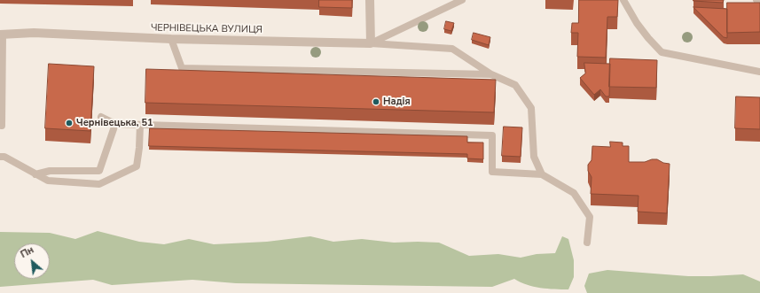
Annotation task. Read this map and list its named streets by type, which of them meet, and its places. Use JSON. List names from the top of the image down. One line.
{"streets":{"street":["ЧЕРНІВЕЦЬКА ВУЛИЦЯ"]},"places":["Надія","Чернівецька, 51"],"north":"top left"}
